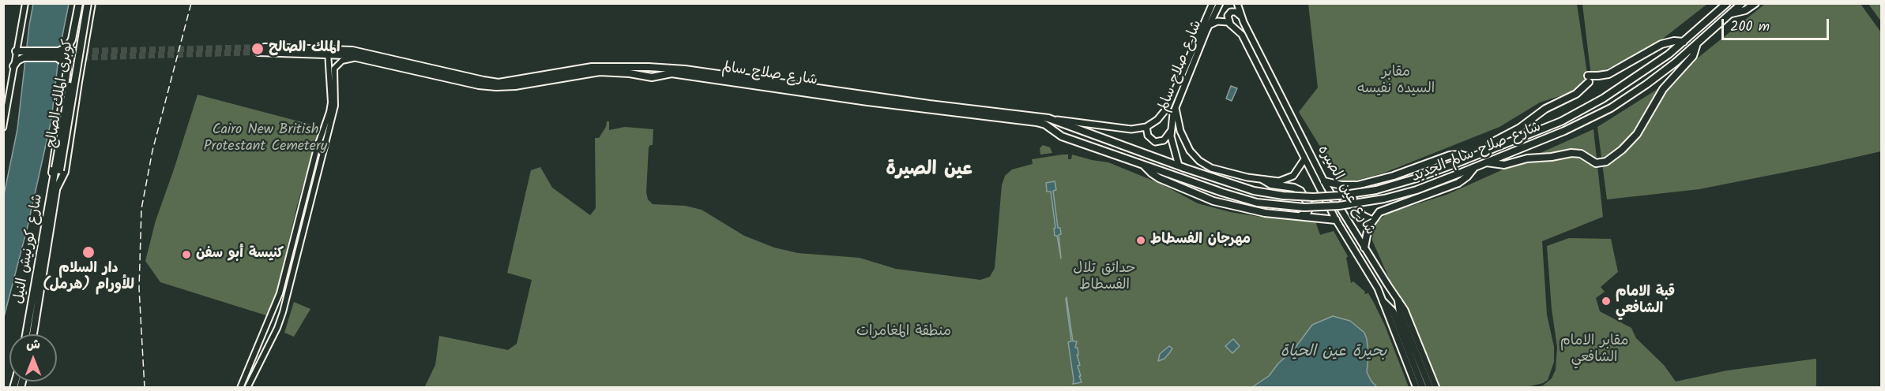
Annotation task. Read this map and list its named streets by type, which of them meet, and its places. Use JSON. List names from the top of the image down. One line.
{"streets":{"highway":["شارع صلاح سالم","كوبرى الملك الصالح","شارع صلاح سالم الجديد","شارع كورنيش النيل"],"main road":["شارع عين الصيره"]},"crossings":[["شارع صلاح سالم","شارع صلاح سالم الجديد"],["كوبرى الملك الصالح","شارع كورنيش النيل"]],"districts":["عين الصيرة"],"water":["بحيرة عين الحياة"],"parks":["مقابر السيده نفيسه","Cairo New British Protestant Cemetery","حدائق تلال الفسطاط","منطقة المغامرات","مقابر الامام الشافعي"],"places":["الملك الصالح","مهرجان الفسطاط","دار السلام للأورام (هرمل)","كنيسة أبو سفن","قبة الامام الشافعي"],"scale_bar":"200 m","north":"top"}
